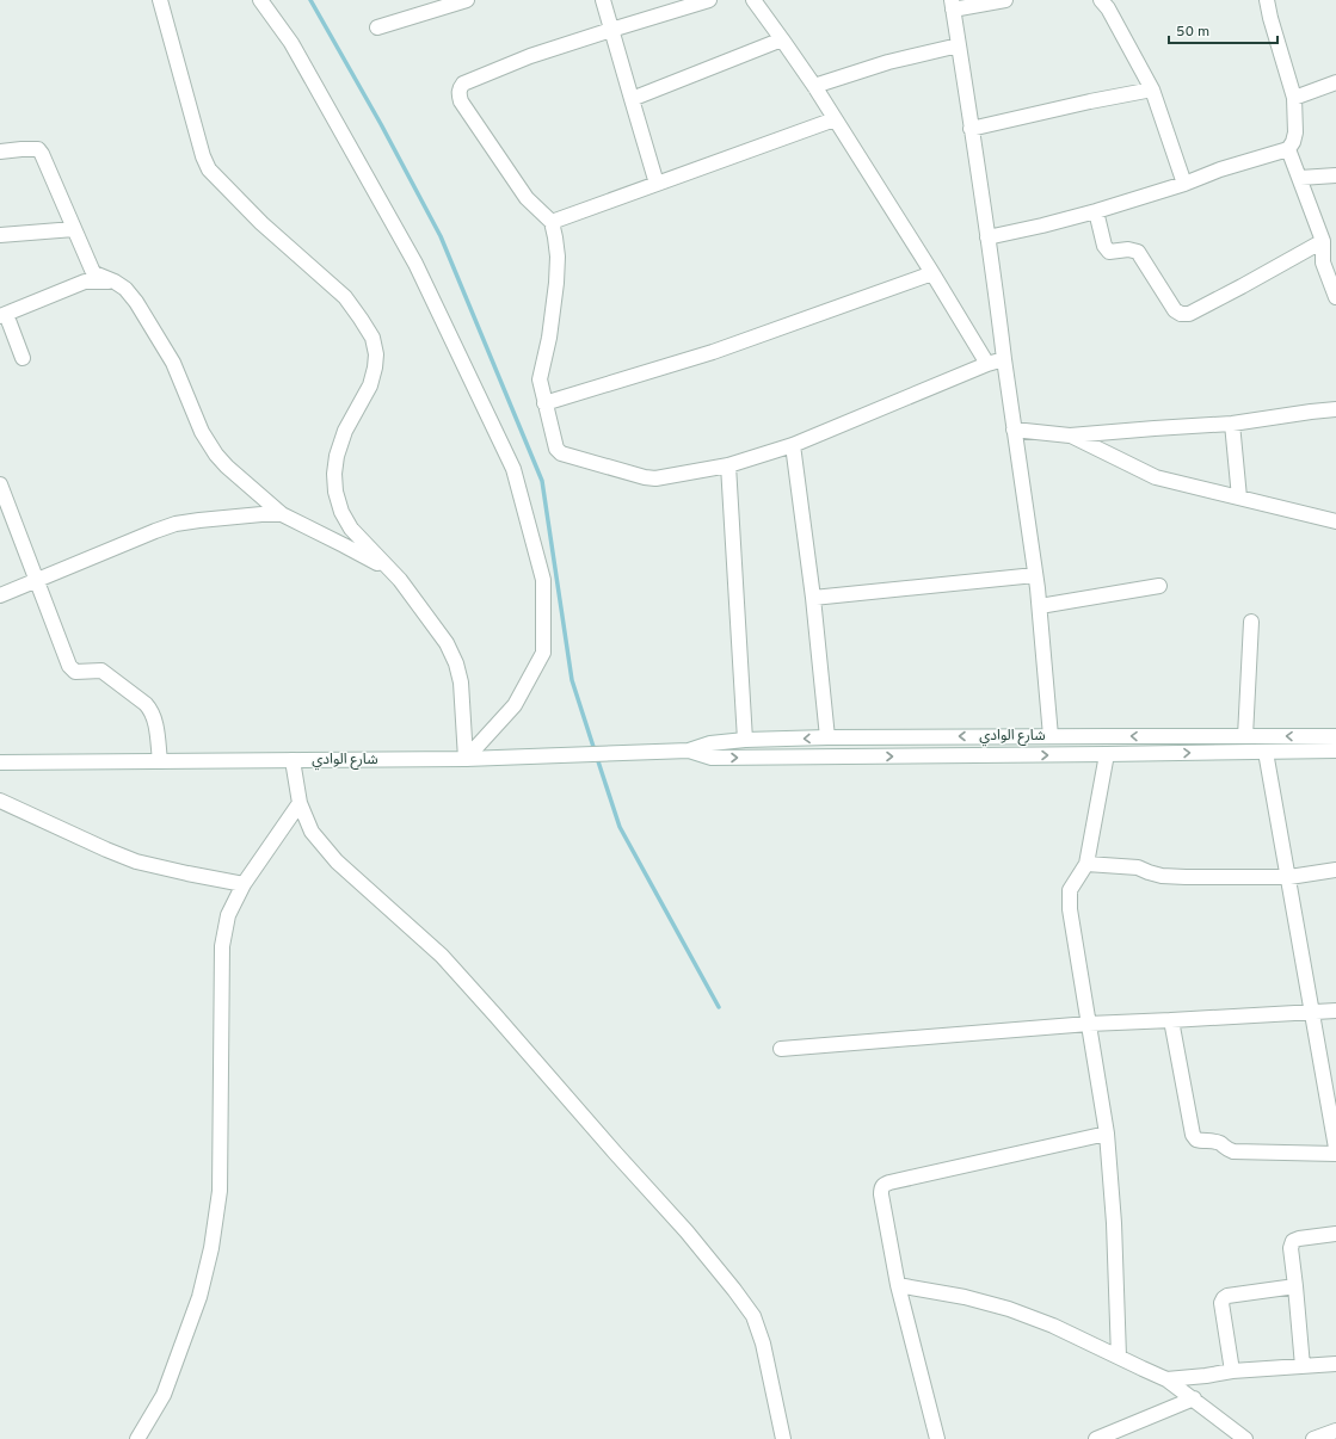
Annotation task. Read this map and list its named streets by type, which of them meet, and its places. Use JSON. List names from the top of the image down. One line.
{"streets":{"street":["شارع الوادي"]},"scale_bar":"50 m"}
